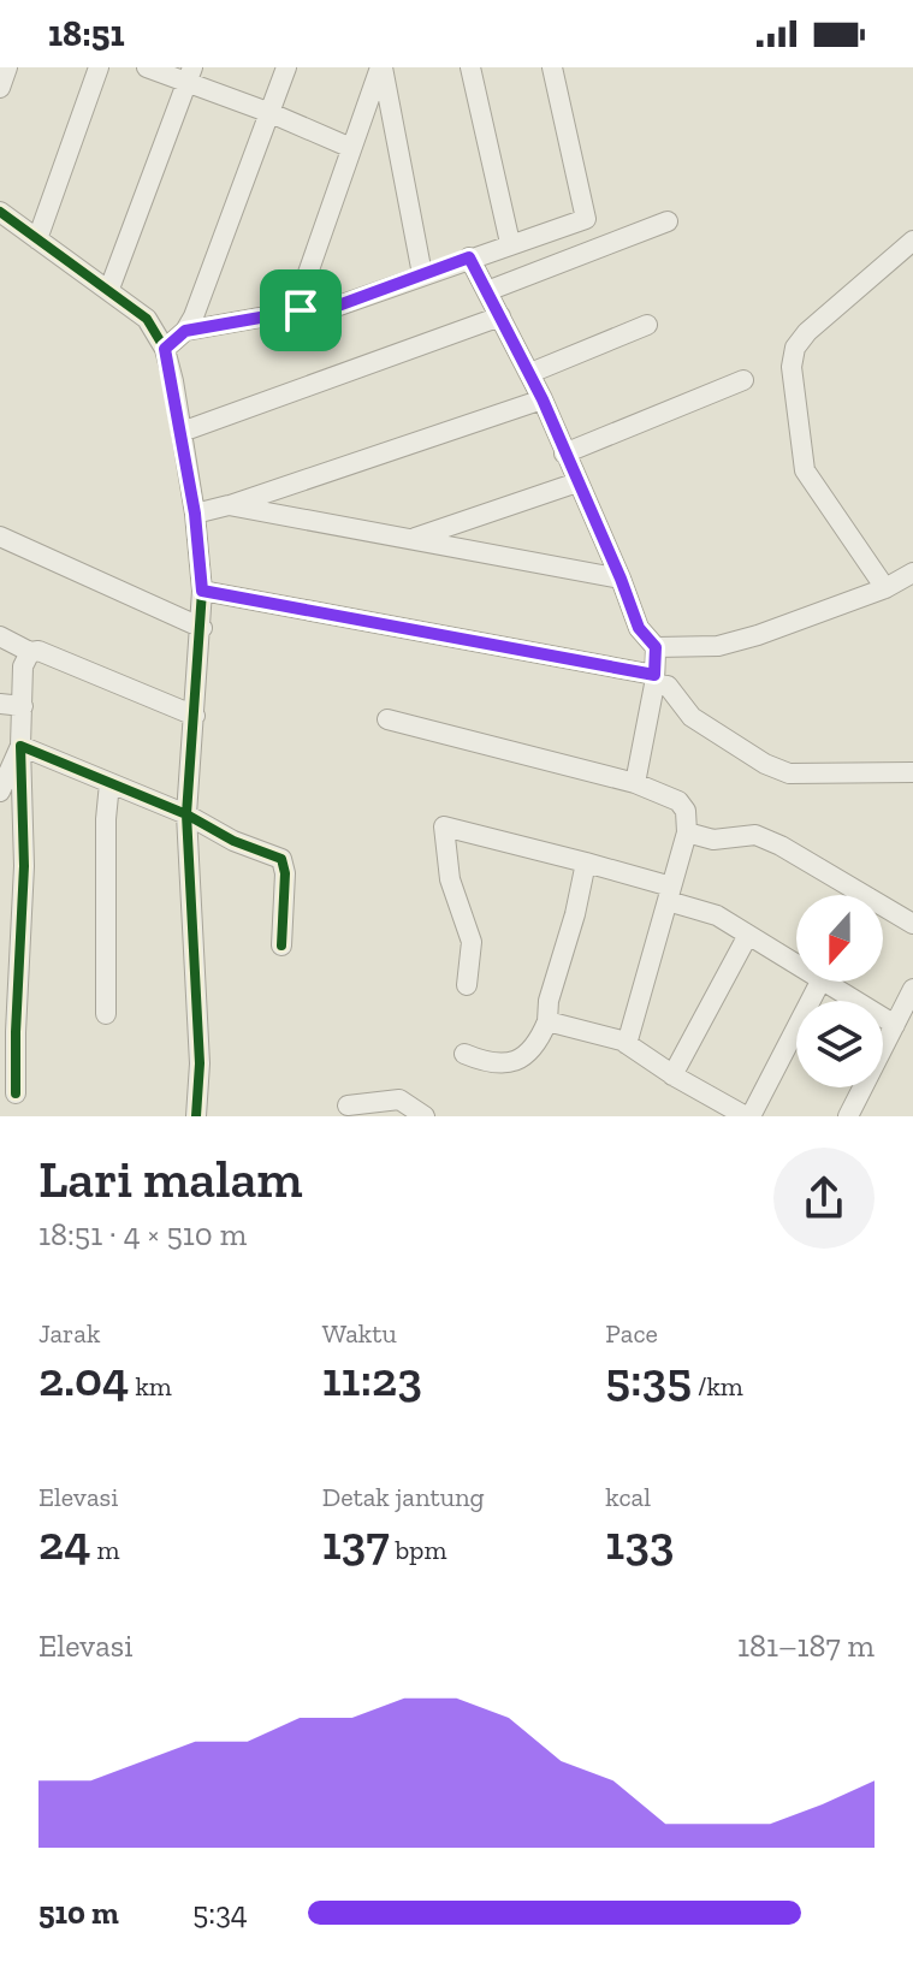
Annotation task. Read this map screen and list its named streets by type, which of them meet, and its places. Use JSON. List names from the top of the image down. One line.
{"north":"bottom","page":{"status":"18:51","heading":["Lari malam","18:51 · 4 × 510 m"],"stats":[["Jarak","2.04 km"],["Waktu","11:23"],["Pace","5:35 /km"],["Elevasi","24 m"],["Detak jantung","137 bpm"],["kcal","133"]],"chart":["Elevasi","181–187 m"],"list":[{"name":"510 m","note":"5:34"}]}}
